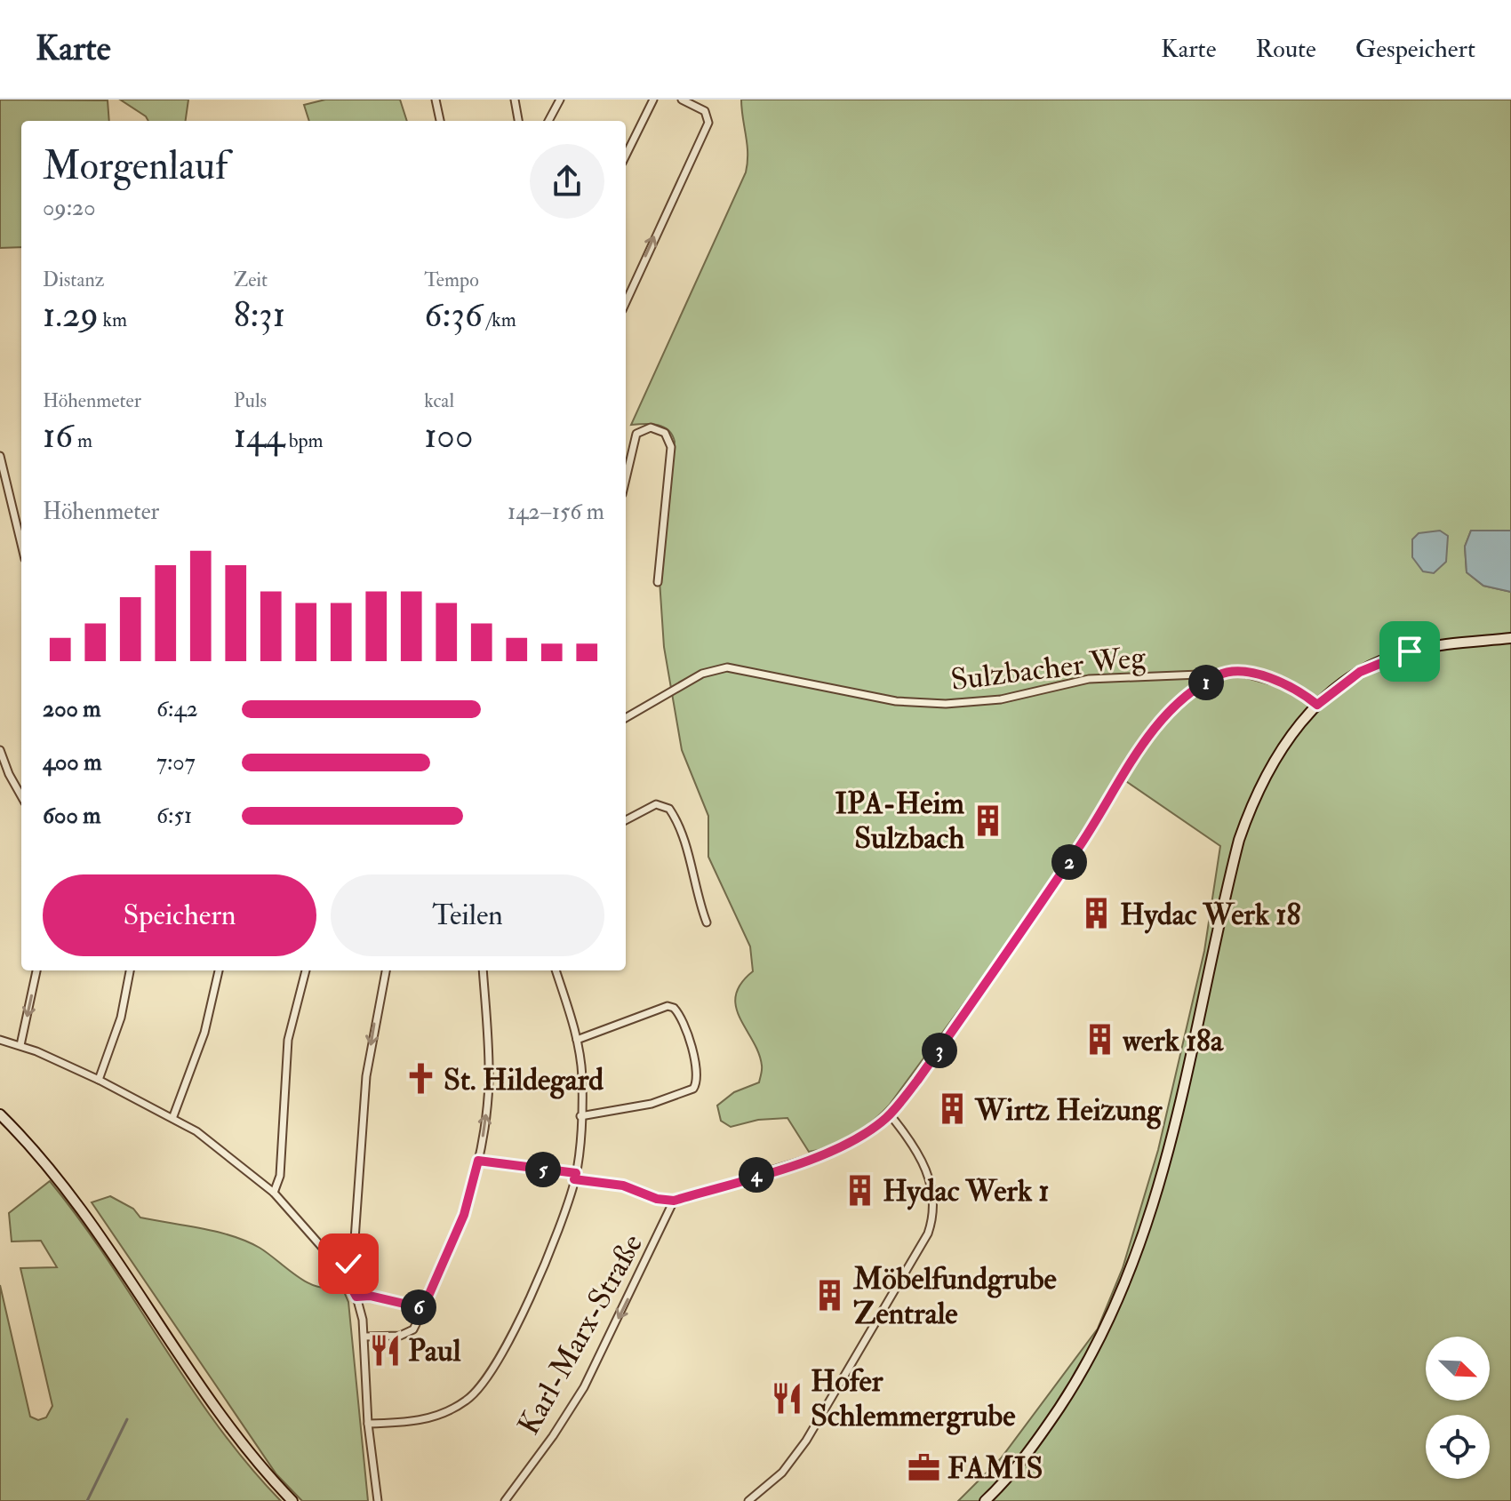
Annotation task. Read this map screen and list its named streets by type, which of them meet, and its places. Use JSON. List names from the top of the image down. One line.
{"streets":{"street":["Sulzbacher Weg","Karl-Marx-Straße"]},"one_way":["Karl-Marx-Straße"],"places":{"building":["IPA-Heim Sulzbach","Hydac Werk 18","werk 18a","Wirtz Heizung","Hydac Werk 1","Möbelfundgrube Zentrale"],"church":["St. Hildegard"],"restaurant":["Paul","Hofer Schlemmergrube"],"office":["FAMIS"]},"north":"bottom right","page":{"header":"Karte","nav":["Karte","Route","Gespeichert"],"heading":["Morgenlauf","09:20"],"stats":[["Distanz","1.29 km"],["Zeit","8:31"],["Tempo","6:36 /km"],["Höhenmeter","16 m"],["Puls","144 bpm"],["kcal","100"]],"chart":["Höhenmeter","142–156 m"],"pins":["1","2","3","5","4","6"],"list":[{"name":"200 m","note":"6:42"},{"name":"400 m","note":"7:07"},{"name":"600 m","note":"6:51"}],"buttons":["Speichern","Teilen"]}}
